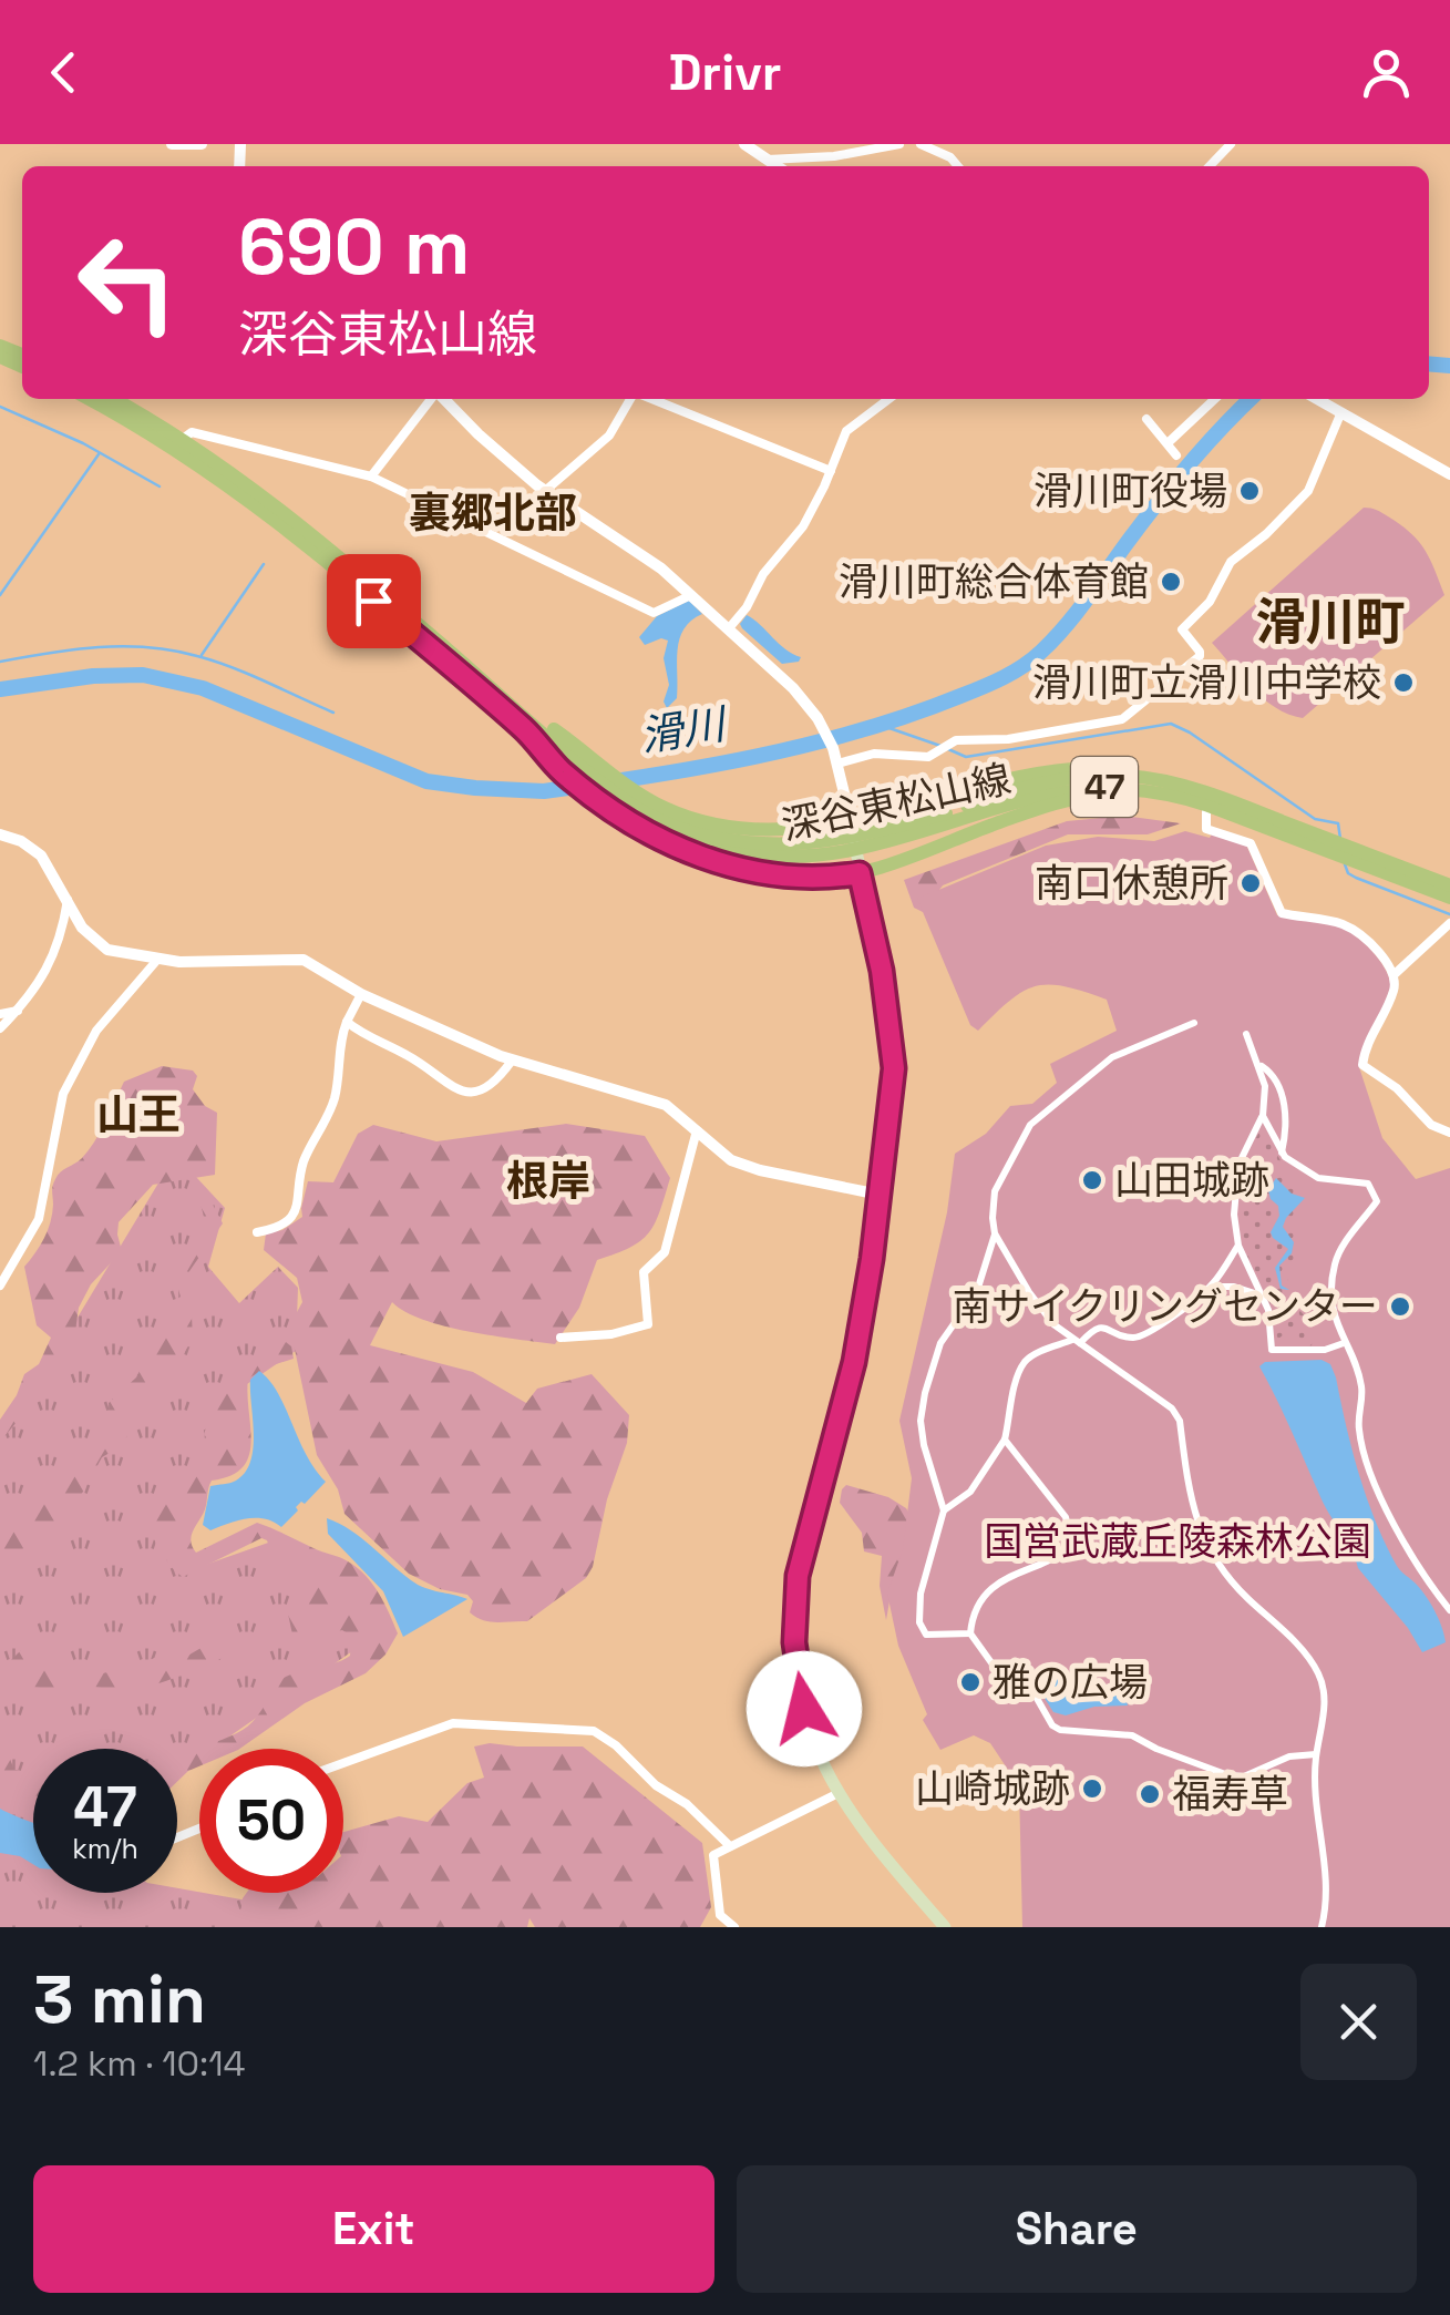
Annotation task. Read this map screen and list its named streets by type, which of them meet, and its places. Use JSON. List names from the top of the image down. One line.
{"streets":{"main road":["47","深谷東松山線"]},"districts":["裏郷北部","滑川町","山王","根岸"],"water":["滑川"],"parks":["国営武蔵丘陵森林公園"],"places":["滑川町役場","滑川町総合体育館","滑川町立滑川中学校","南口休憩所","山田城跡","南サイクリングセンター","雅の広場","山崎城跡","福寿草"],"page":{"header":"Drivr","turn":["690 m","深谷東松山線"],"speed":"47 km/h","limit":"50","heading":["3 min","1.2 km · 10:14"],"buttons":["Exit","Share"]}}
